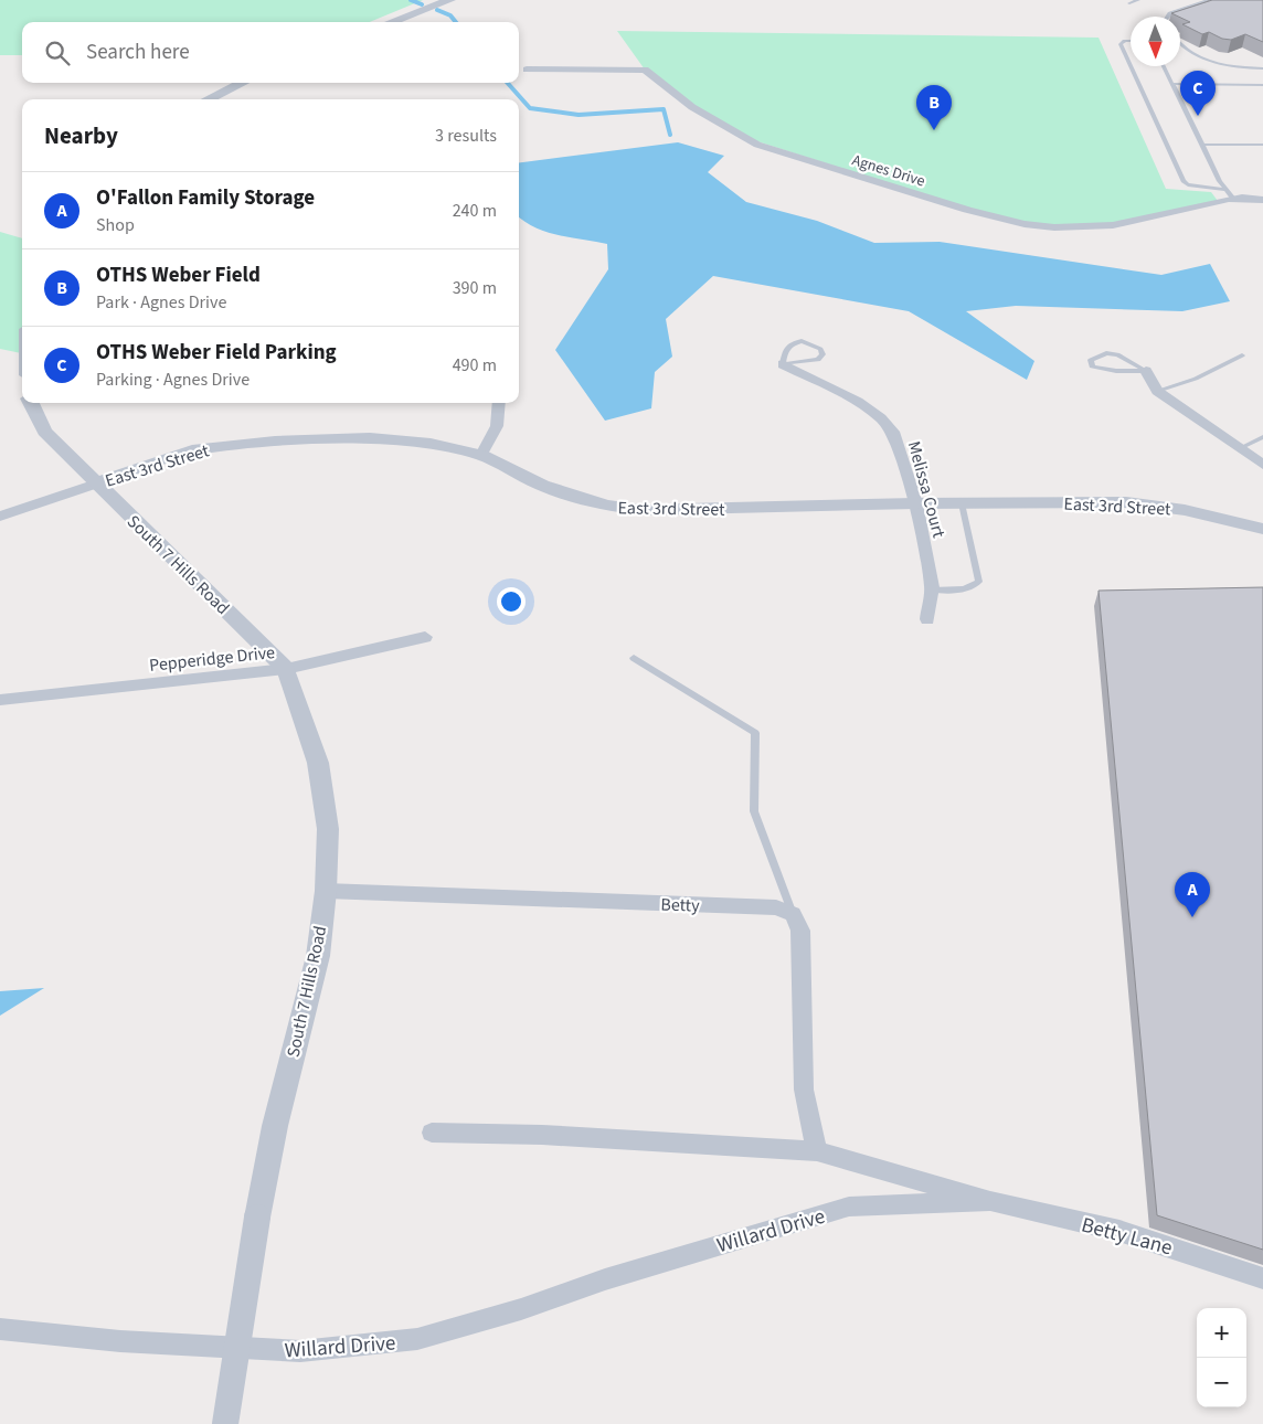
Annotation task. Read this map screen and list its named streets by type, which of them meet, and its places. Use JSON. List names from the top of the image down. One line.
{"streets":{"street":["Agnes Drive","East 3rd Street","Melissa Court","South 7 Hills Road","Pepperidge Drive","Betty","Willard Drive","Betty Lane"]},"crossings":[["East 3rd Street","Melissa Court"],["East 3rd Street","South 7 Hills Road"],["South 7 Hills Road","Pepperidge Drive"],["South 7 Hills Road","Betty"],["Willard Drive","Betty Lane"]],"north":"bottom","page":{"search":"Search here","pins":["C","B","A"],"heading":["Nearby","3 results"],"list":[{"mark":"A","name":"O'Fallon Family Storage","note":"Shop","value":"240 m"},{"mark":"B","name":"OTHS Weber Field","note":"Park · Agnes Drive","value":"390 m"},{"mark":"C","name":"OTHS Weber Field Parking","note":"Parking · Agnes Drive","value":"490 m"}],"map_buttons":["+","−"]}}
